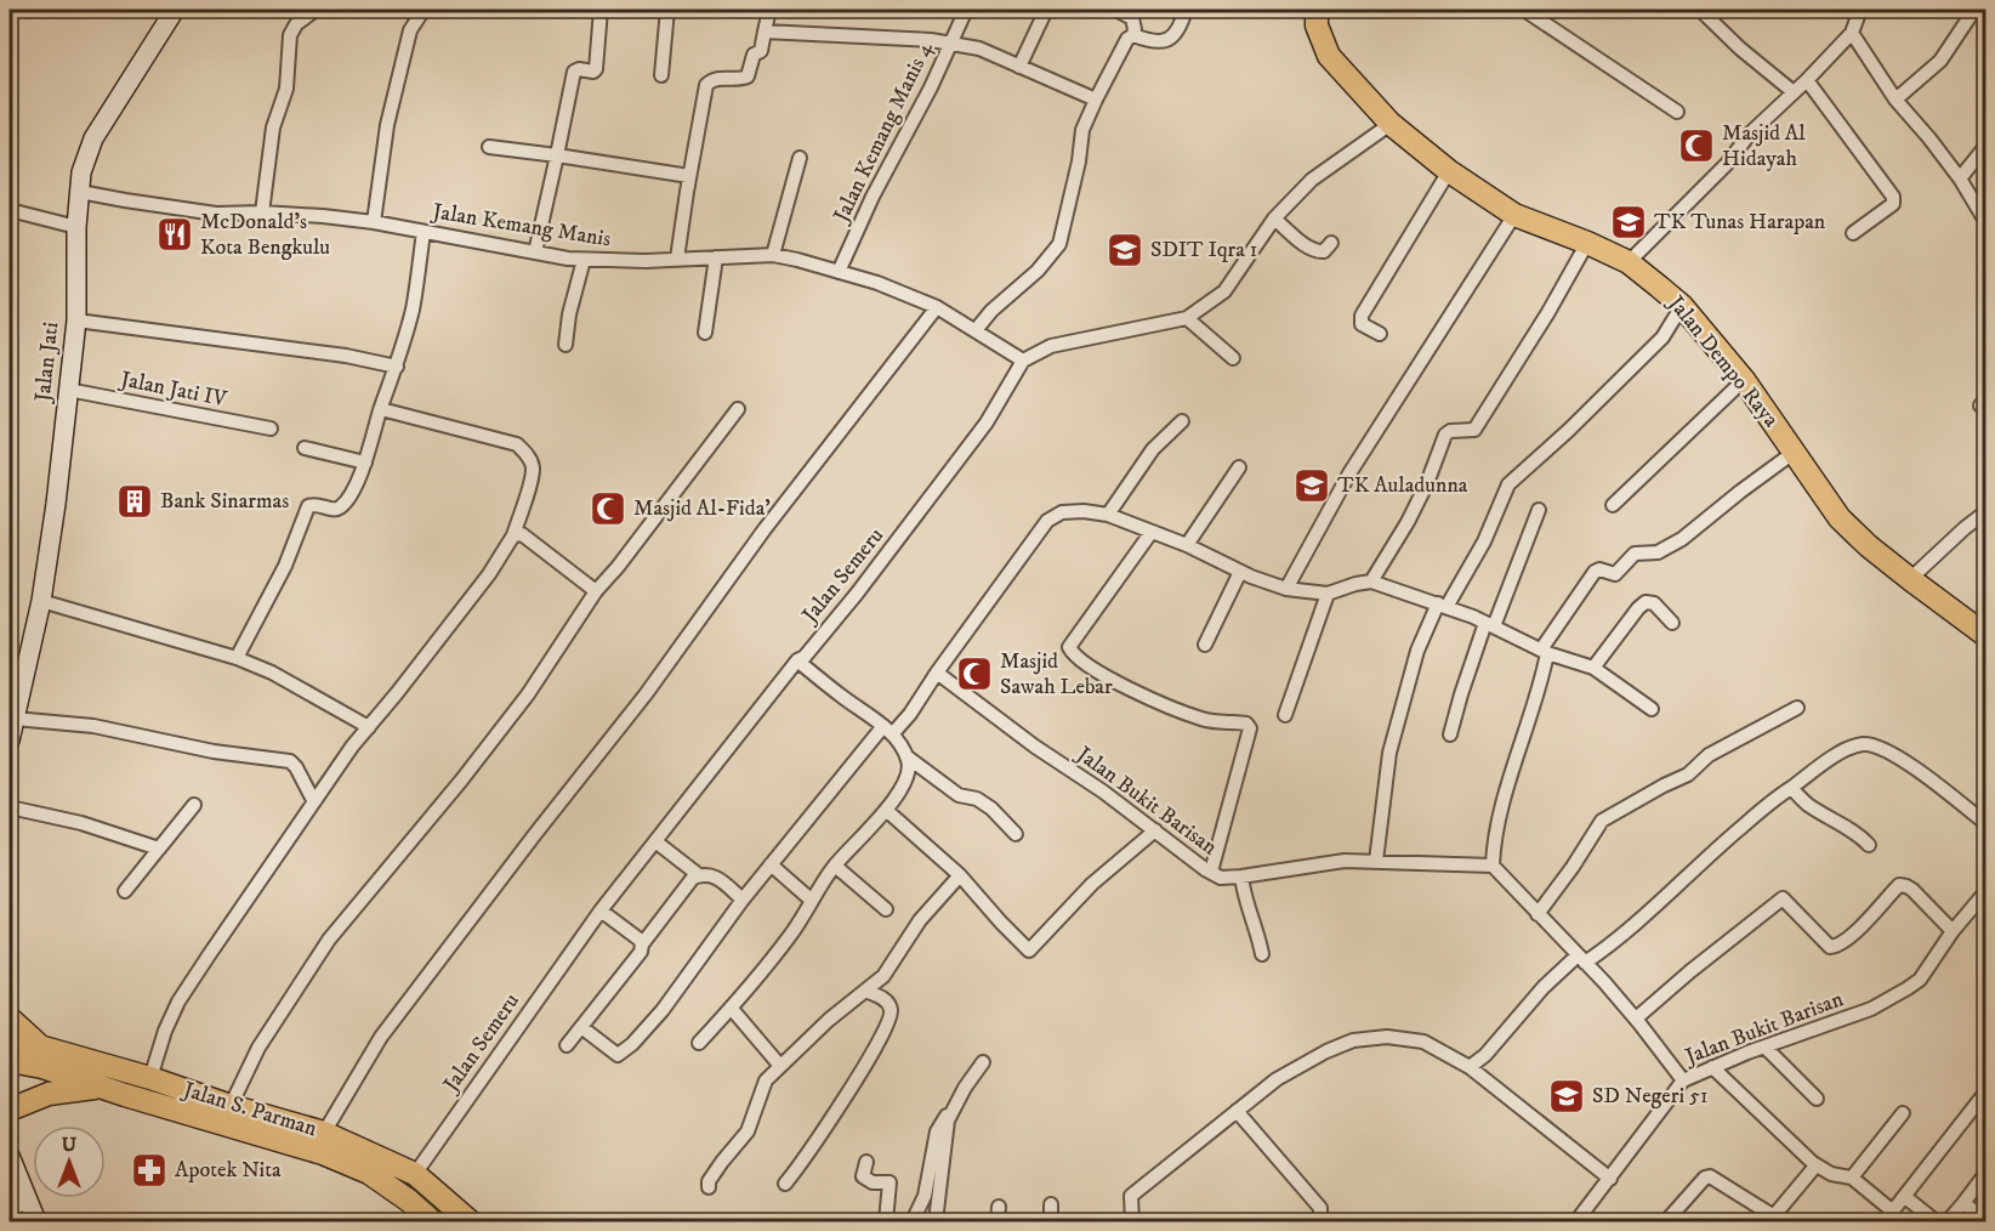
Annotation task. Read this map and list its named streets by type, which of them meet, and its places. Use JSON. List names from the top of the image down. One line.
{"streets":{"main road":["Jalan Dempo Raya","Jalan S. Parman"],"street":["Jalan Kemang Manis 4","Jalan Kemang Manis","Jalan Jati","Jalan Jati IV","Jalan Semeru","Jalan Bukit Barisan"]},"crossings":[["Jalan Kemang Manis 4","Jalan Kemang Manis"],["Jalan Kemang Manis","Jalan Jati"],["Jalan Kemang Manis","Jalan Semeru"],["Jalan Jati","Jalan Jati IV"],["Jalan Semeru","Jalan S. Parman"]],"places":{"mosque":["Masjid Al Hidayah","Masjid Al-Fida'","Masjid Sawah Lebar"],"school or university":["TK Tunas Harapan","SDIT Iqra 1","TK Auladunna","SD Negeri 51"],"restaurant":["McDonald's Kota Bengkulu"],"building":["Bank Sinarmas"],"pharmacy":["Apotek Nita"]},"north":"top"}
